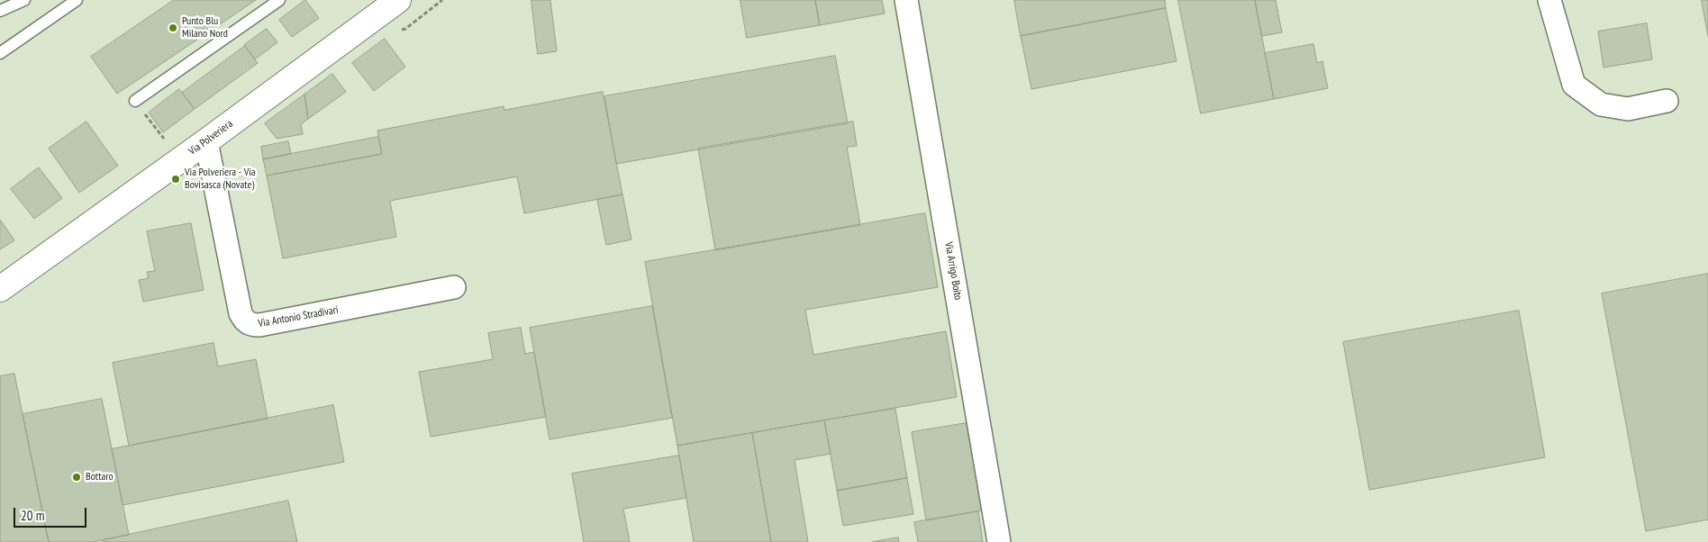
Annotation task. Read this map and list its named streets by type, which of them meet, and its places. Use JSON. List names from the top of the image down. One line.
{"streets":{"street":["Via Polveriera","Via Arrigo Boito","Via Antonio Stradivari"]},"crossings":[["Via Polveriera","Via Antonio Stradivari"]],"places":["Punto Blu Milano Nord","Via Polveriera - Via Bovisasca (Novate)","Bottaro"],"scale_bar":"20 m"}
